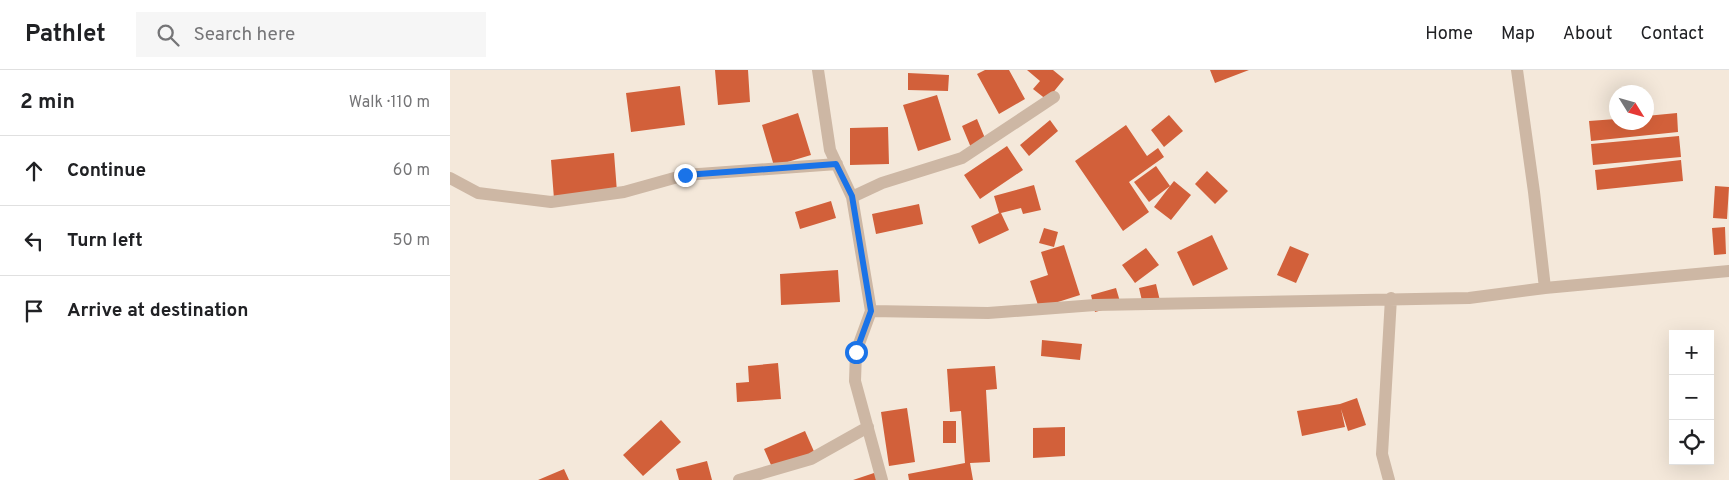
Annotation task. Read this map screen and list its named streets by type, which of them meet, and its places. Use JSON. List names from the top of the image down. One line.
{"north":"bottom right","page":{"header":"Pathlet","search":"Search here","nav":["Home","Map","About","Contact"],"heading":["2 min","Walk · 110 m"],"list":[["Continue","60 m"],["Turn left","50 m"],"Arrive at destination"],"map_buttons":["+","−"]}}
